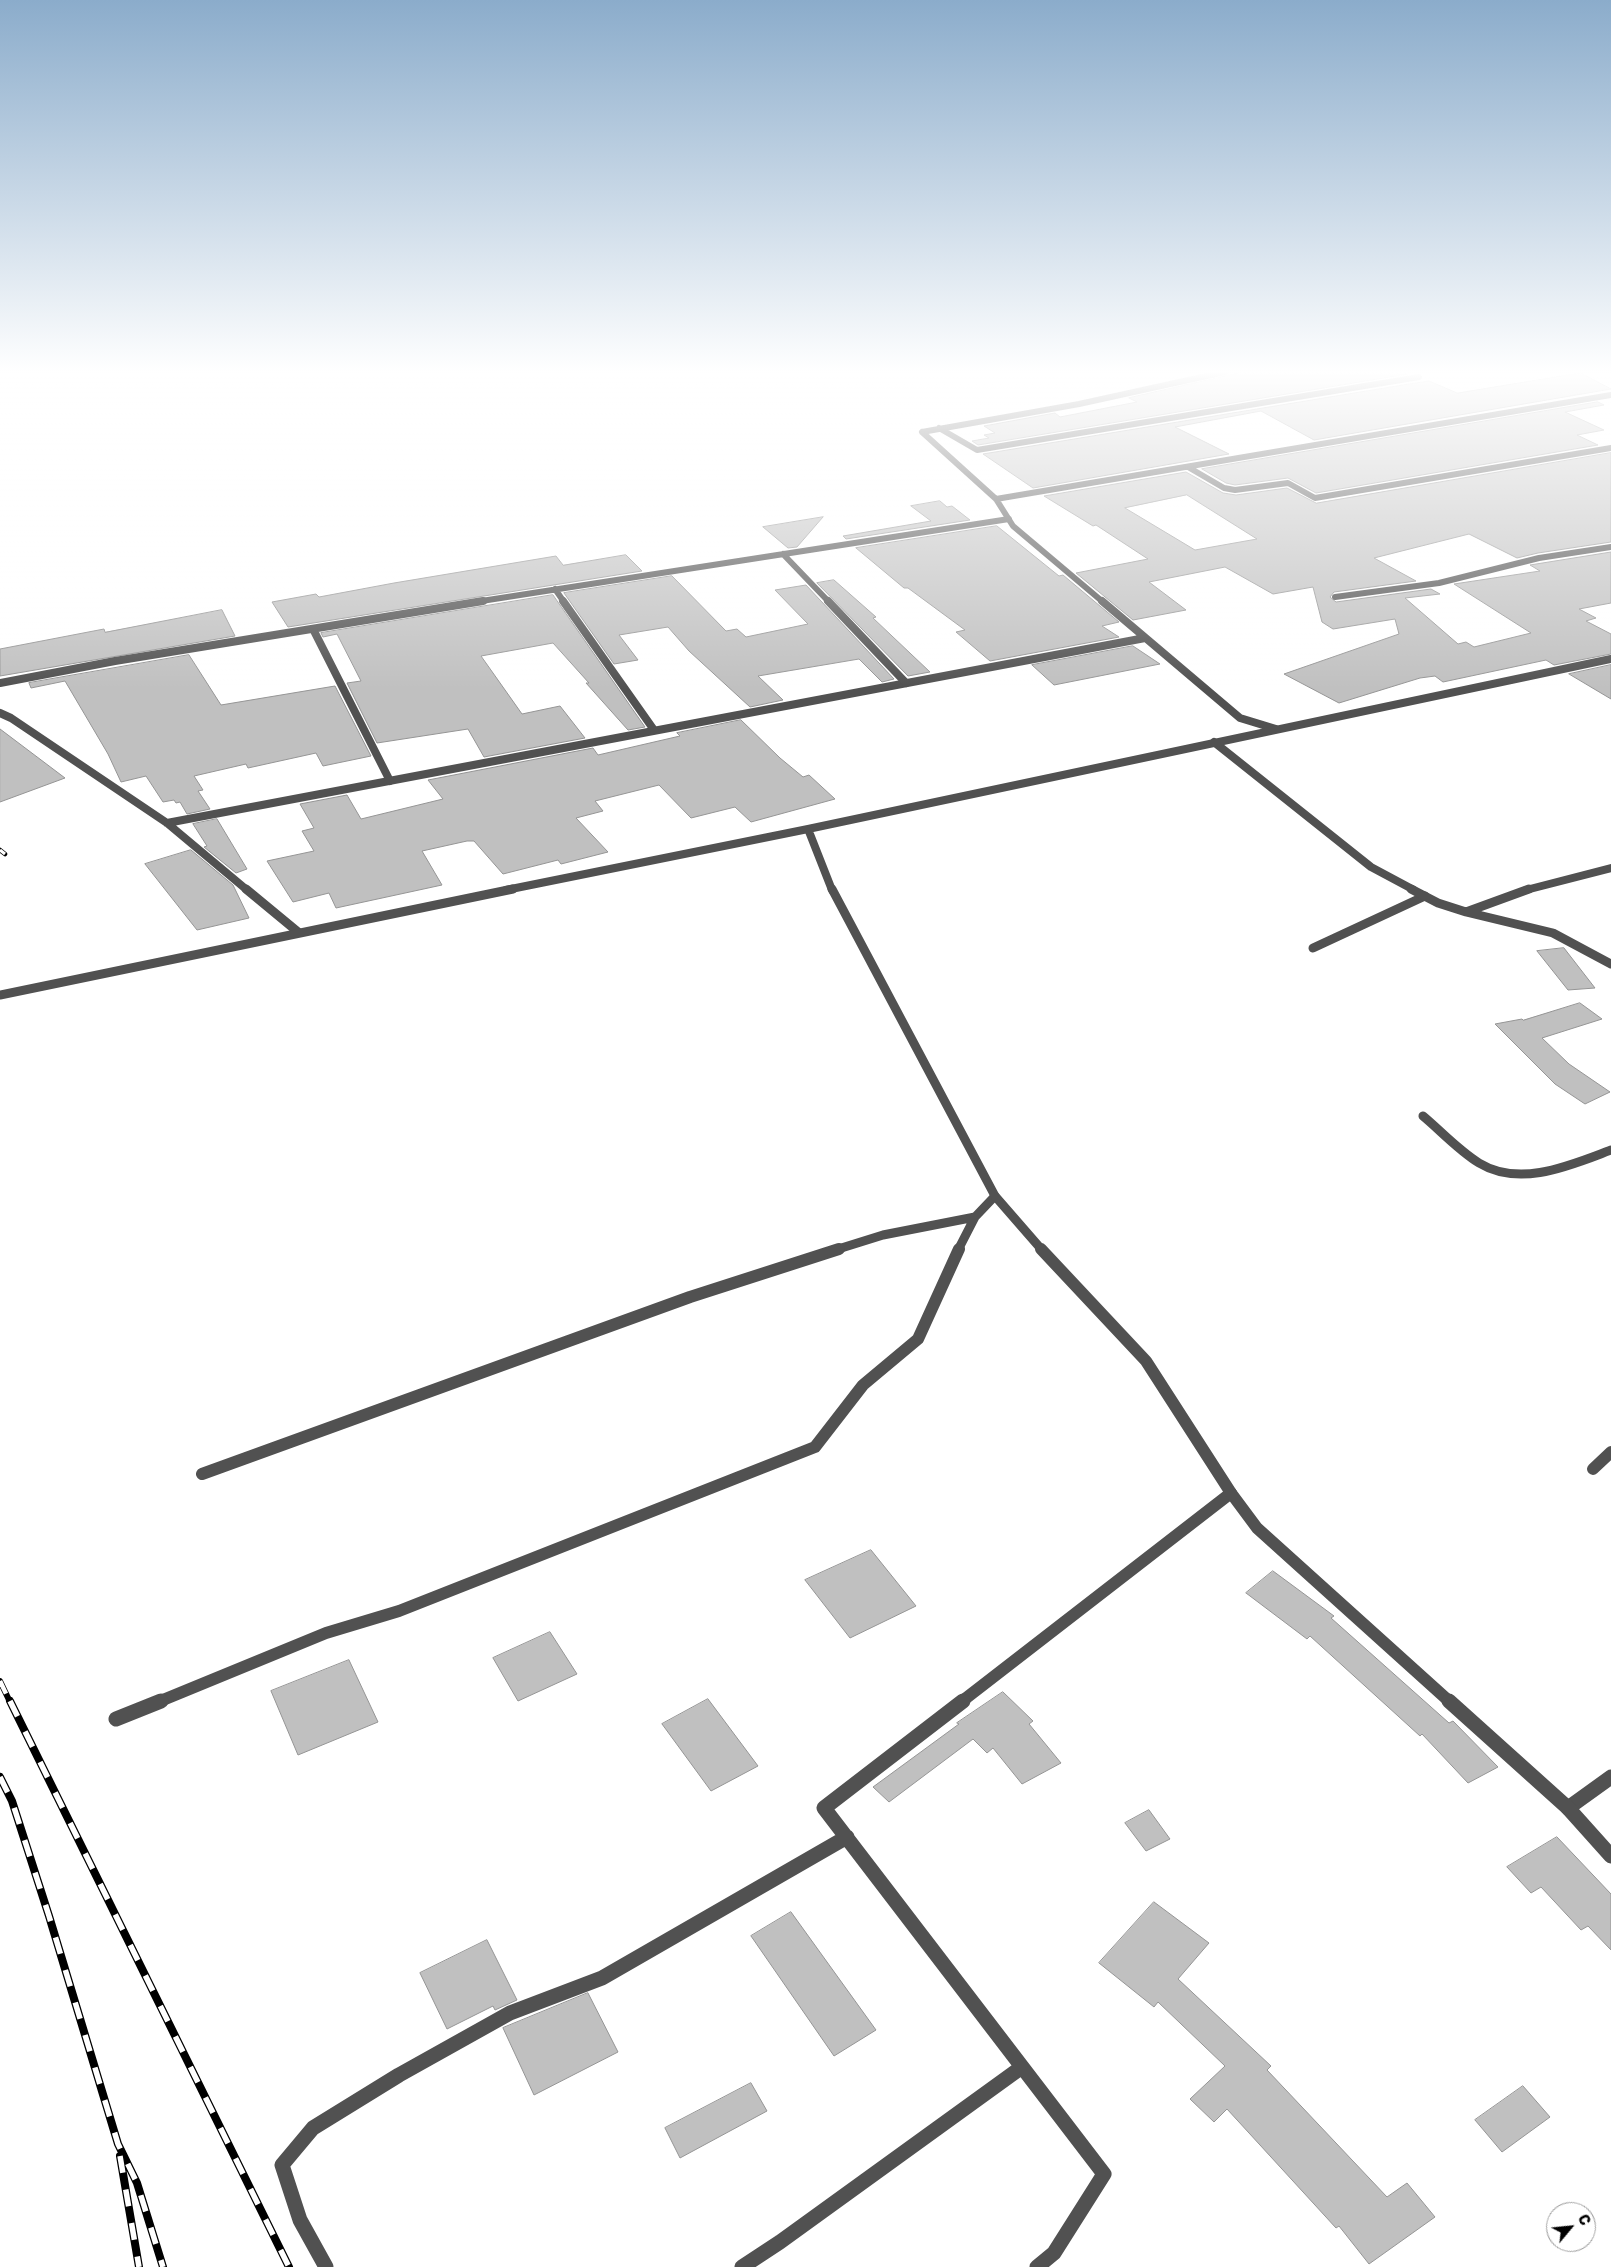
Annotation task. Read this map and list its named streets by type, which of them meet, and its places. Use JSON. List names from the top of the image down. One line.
{"north":"top right"}
